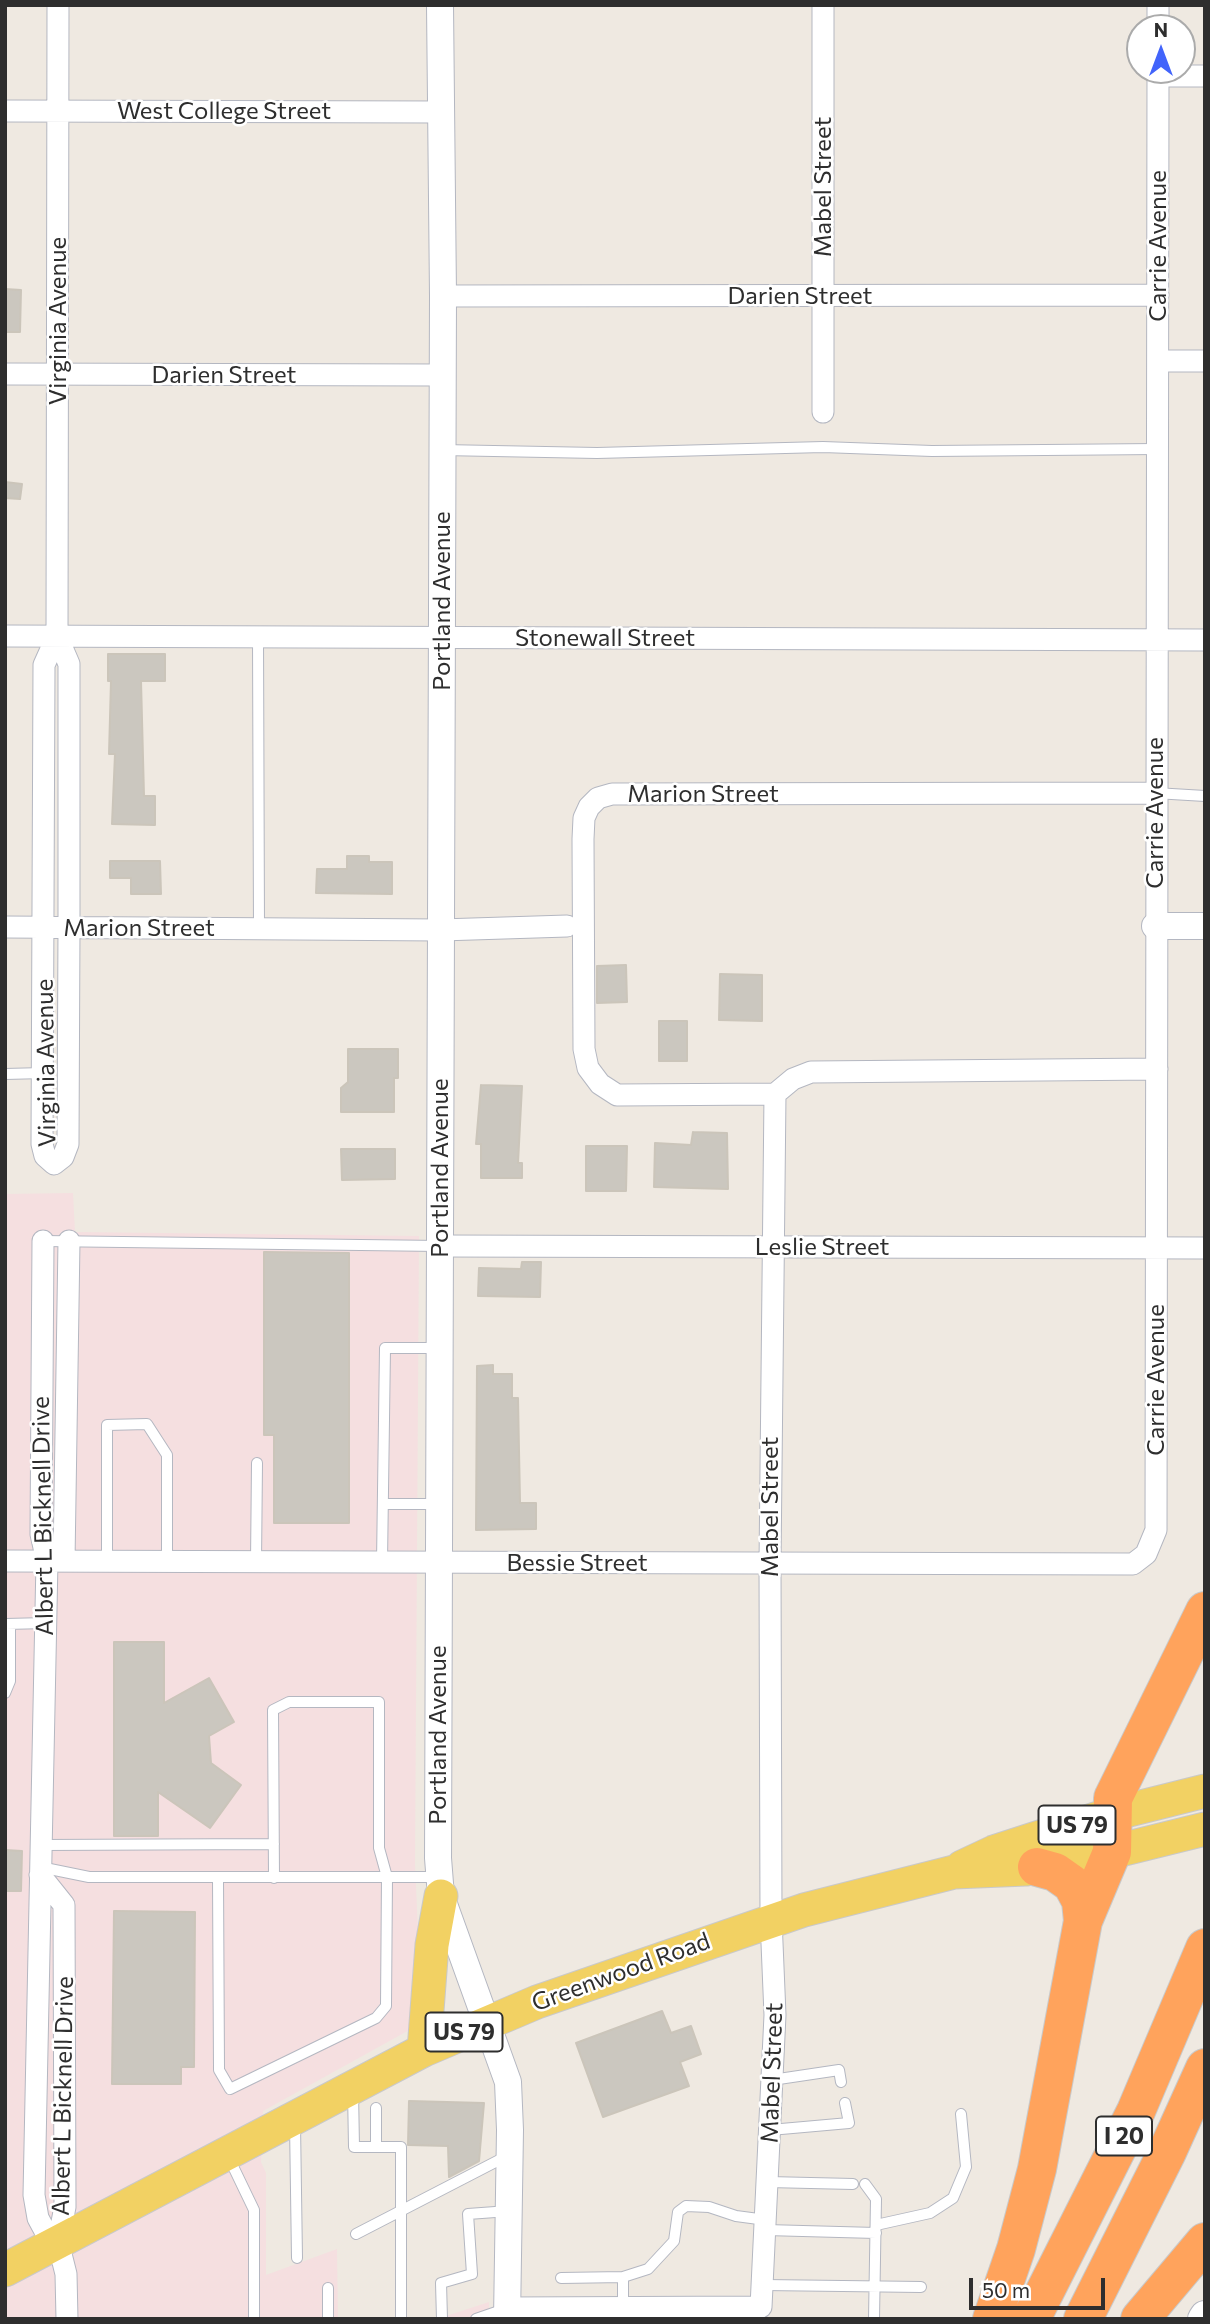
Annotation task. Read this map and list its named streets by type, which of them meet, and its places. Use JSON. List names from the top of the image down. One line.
{"streets":{"highway":["I 20"],"main road":["US 79","Greenwood Road"],"street":["West College Street","Mabel Street","Carrie Avenue","Darien Street","Virginia Avenue","Portland Avenue","Stonewall Street","Marion Street","Leslie Street","Albert L Bicknell Drive","Bessie Street"]},"crossings":[["West College Street","Virginia Avenue"],["West College Street","Portland Avenue"],["Mabel Street","Darien Street"],["Mabel Street","Marion Street"],["Mabel Street","Leslie Street"],["Mabel Street","Bessie Street"],["Mabel Street","Greenwood Road"],["Carrie Avenue","Darien Street"],["Carrie Avenue","Stonewall Street"],["Carrie Avenue","Marion Street"],["Carrie Avenue","Leslie Street"],["Carrie Avenue","Bessie Street"],["Darien Street","Virginia Avenue"],["Darien Street","Portland Avenue"],["Virginia Avenue","Stonewall Street"],["Virginia Avenue","Marion Street"],["Portland Avenue","Stonewall Street"],["Portland Avenue","Marion Street"],["Portland Avenue","Leslie Street"],["Portland Avenue","Bessie Street"],["Portland Avenue","Greenwood Road"],["Albert L Bicknell Drive","Bessie Street"],["Albert L Bicknell Drive","Greenwood Road"]],"scale_bar":"50 m","north":"top"}
